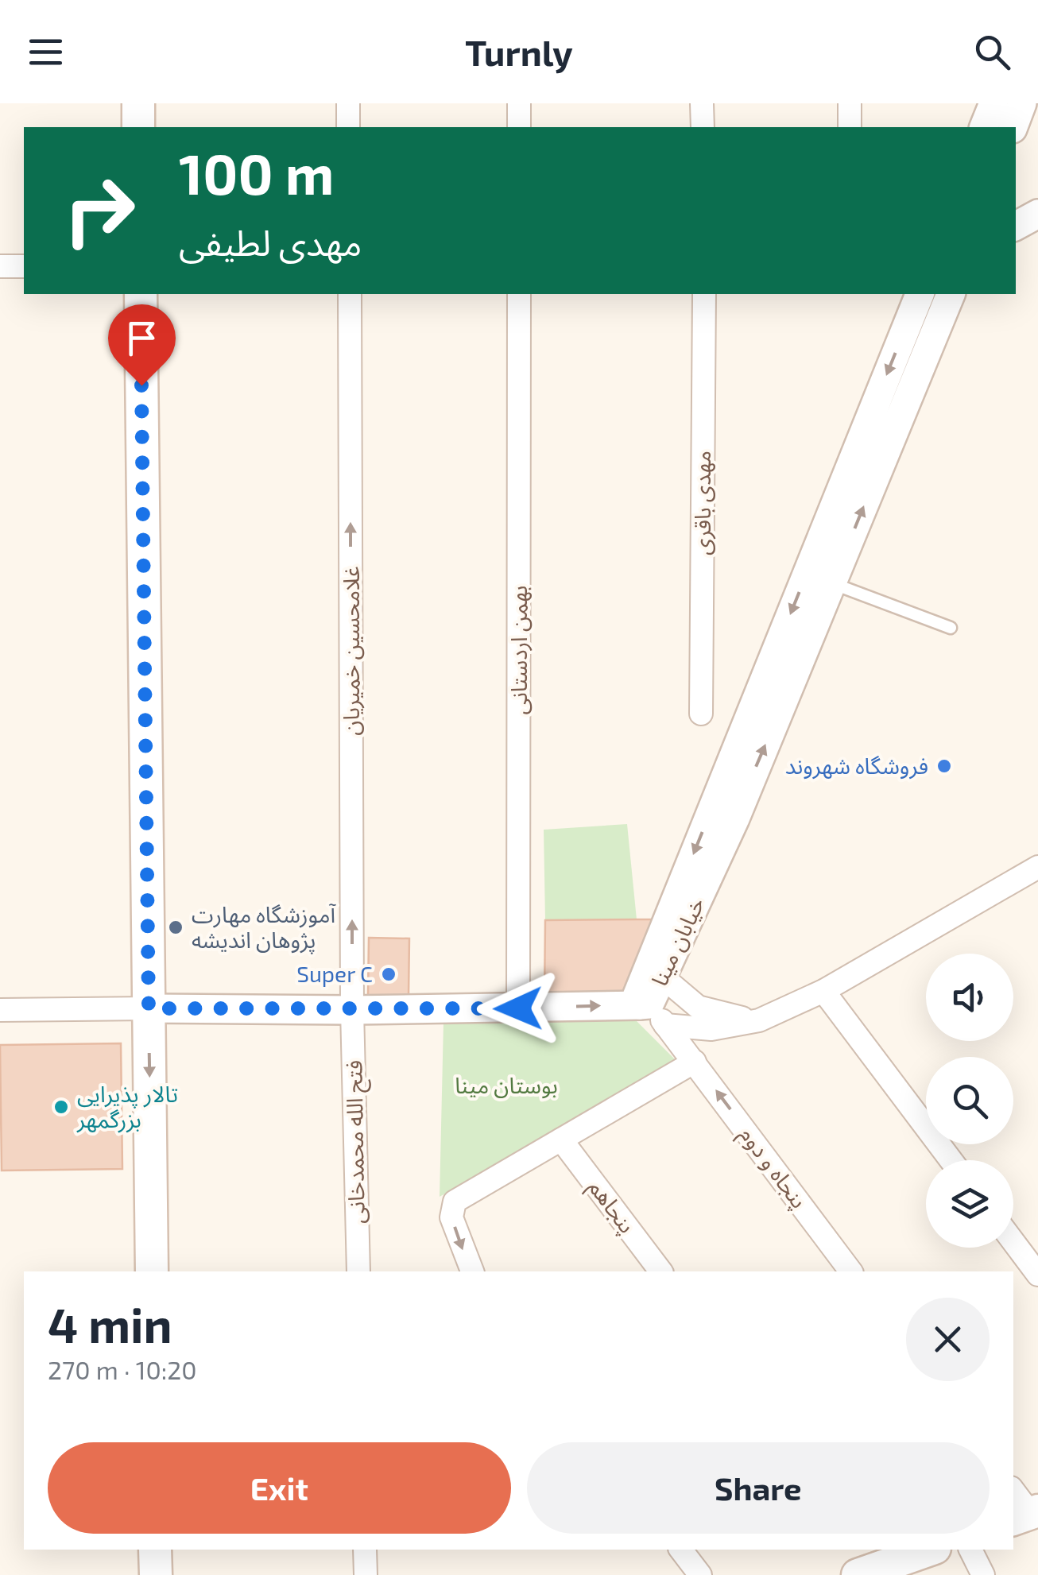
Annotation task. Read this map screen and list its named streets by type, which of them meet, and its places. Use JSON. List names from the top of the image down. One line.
{"streets":{"street":["مهدی باقری","بهمن اردستانی","غلامحسین خمیریان","خیابان مینا","فتح الله محمدخانی","پنجاه و دوم","پنجاهم"]},"crossings":[["غلامحسین خمیریان","فتح الله محمدخانی"],["خیابان مینا","پنجاه و دوم"]],"one_way":["غلامحسین خمیریان"],"parks":["بوستان مینا"],"places":["فروشگاه شهروند","آموزشگاه مهارت پژوهان اندیشه","Super C","تالار پذیرایی بزرگمهر"],"page":{"header":"Turnly","turn":["100 m","مهدی لطیفی"],"heading":["4 min","270 m · 10:20"],"buttons":["Exit","Share"]}}
